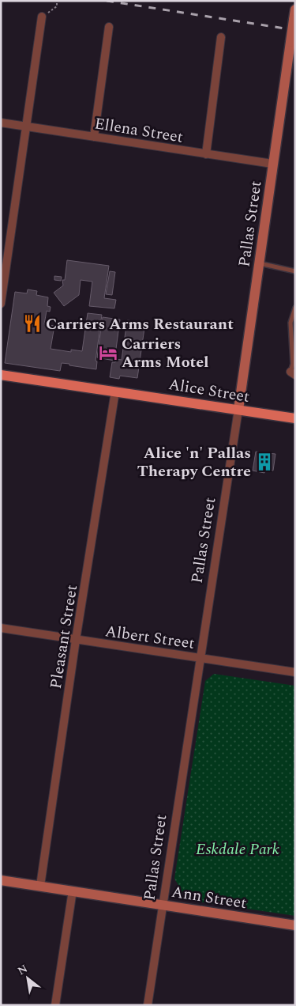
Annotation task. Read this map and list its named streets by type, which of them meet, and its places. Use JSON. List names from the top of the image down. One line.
{"streets":{"main road":["Alice Street"],"street":["Ellena Street","Pallas Street","Pleasant Street","Albert Street","Ann Street"]},"crossings":[["Ellena Street","Pallas Street"],["Pallas Street","Alice Street"],["Pallas Street","Albert Street"],["Pallas Street","Ann Street"],["Alice Street","Pleasant Street"],["Pleasant Street","Albert Street"],["Pleasant Street","Ann Street"]],"parks":["Eskdale Park"],"places":{"restaurant":["Carriers Arms Restaurant"],"hotel":["Carriers Arms Motel"],"building":["Alice 'n' Pallas Therapy Centre"]},"north":"top left"}
